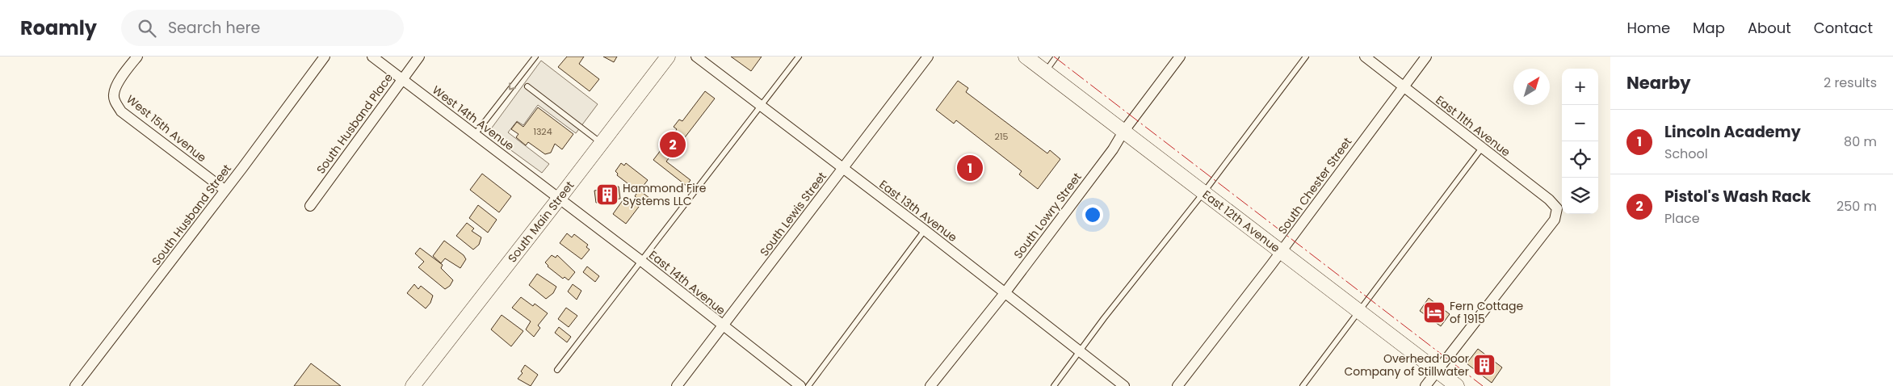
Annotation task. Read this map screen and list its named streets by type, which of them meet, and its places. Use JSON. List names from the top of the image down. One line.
{"streets":{"main road":["South Main Street","East 12th Avenue"],"street":["West 14th Avenue","South Husband Place","East 11th Avenue","West 15th Avenue","South Chester Street","East 13th Avenue","South Lewis Street","South Husband Street","South Lowry Street","East 14th Avenue"]},"crossings":[["West 14th Avenue","South Husband Place"],["West 14th Avenue","South Main Street"],["West 14th Avenue","East 14th Avenue"],["East 11th Avenue","South Chester Street"],["East 11th Avenue","East 12th Avenue"],["West 15th Avenue","South Husband Street"],["South Chester Street","East 12th Avenue"],["East 13th Avenue","South Lewis Street"],["East 13th Avenue","South Lowry Street"],["South Lewis Street","East 14th Avenue"],["South Lowry Street","East 12th Avenue"],["South Main Street","East 14th Avenue"]],"places":{"building":["Hammond Fire Systems LLC","Overhead Door Company of Stillwater"],"hotel":["Fern Cottage of 1915"]},"house_numbers":["1324","215"],"north":"top right","page":{"header":"Roamly","search":"Search here","nav":["Home","Map","About","Contact"],"heading":["Nearby","2 results"],"map_buttons":["+","−"],"list":[{"mark":"1","name":"Lincoln Academy","note":"School","value":"80 m"},{"mark":"2","name":"Pistol's Wash Rack","note":"Place","value":"250 m"}],"pins":["2","1"]}}
